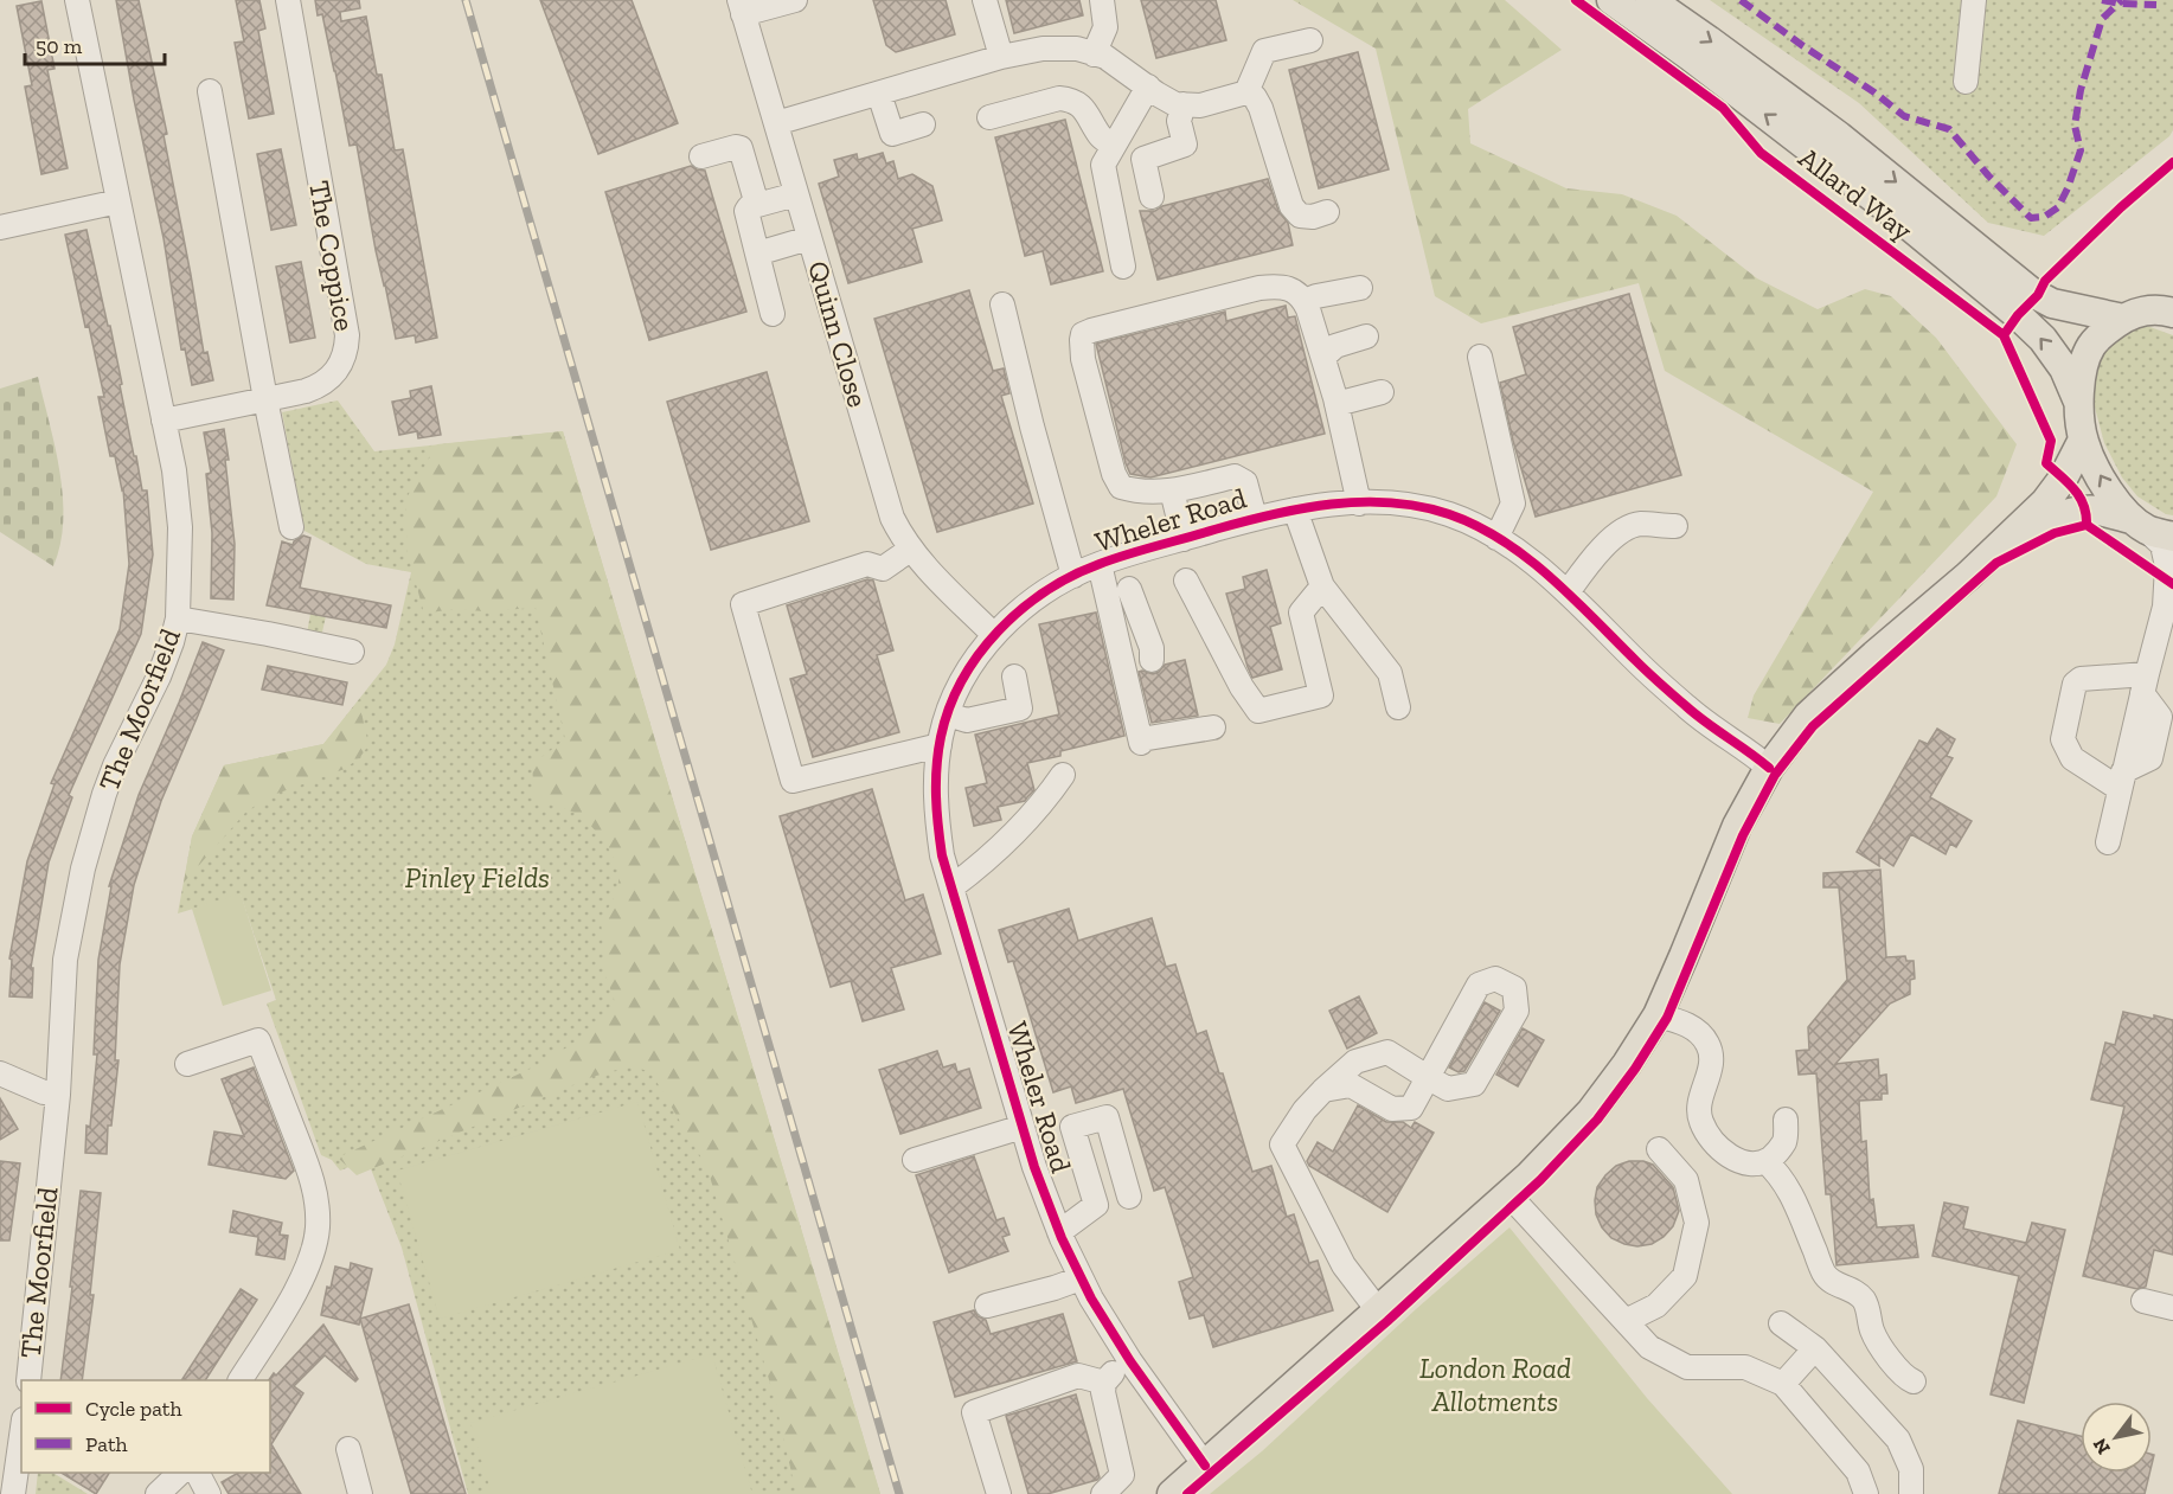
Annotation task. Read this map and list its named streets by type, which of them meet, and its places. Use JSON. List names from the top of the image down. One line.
{"streets":{"main road":["Allard Way"],"street":["The Coppice","Quinn Close","Wheler Road","The Moorfield"]},"crossings":[["The Coppice","The Moorfield"],["Quinn Close","Wheler Road"]],"parks":["Pinley Fields","London Road Allotments"],"legend":["Cycle path","Path"],"scale_bar":"50 m","north":"bottom left"}
